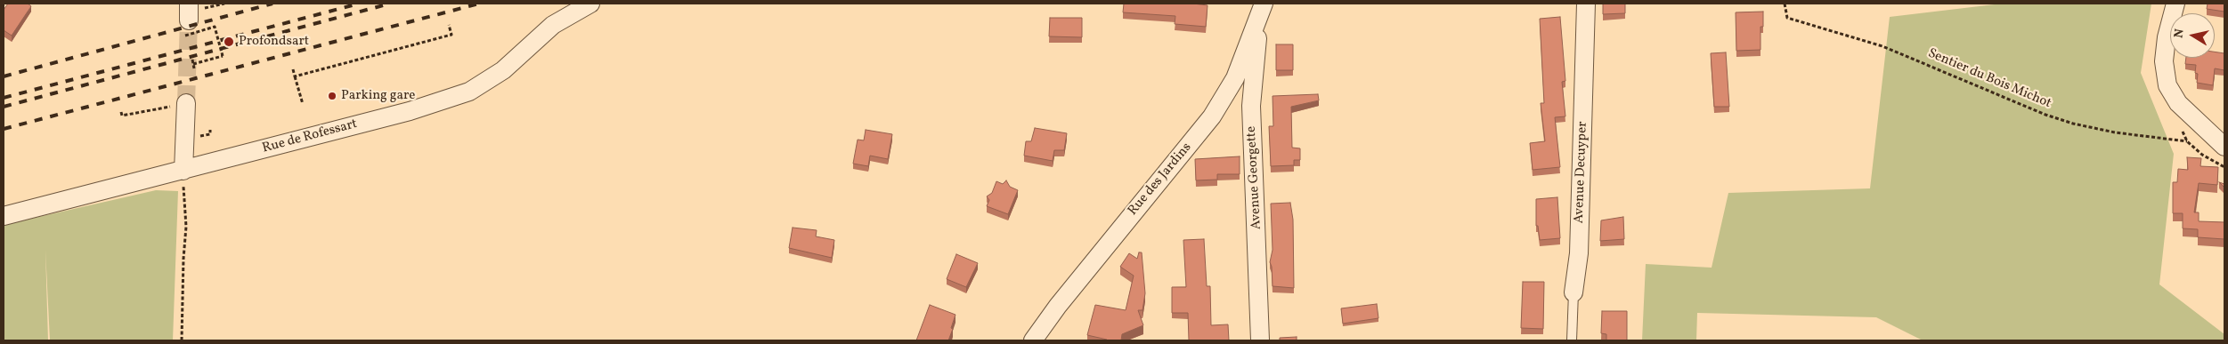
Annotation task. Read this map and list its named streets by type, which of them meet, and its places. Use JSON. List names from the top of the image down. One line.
{"streets":{"street":["Rue de Rofessart","Avenue Decuyper","Avenue Georgette","Rue des Jardins"],"path":["Sentier du Bois Michot"]},"crossings":[["Avenue Georgette","Rue des Jardins"]],"places":["Profondsart","Parking gare"],"north":"left"}
